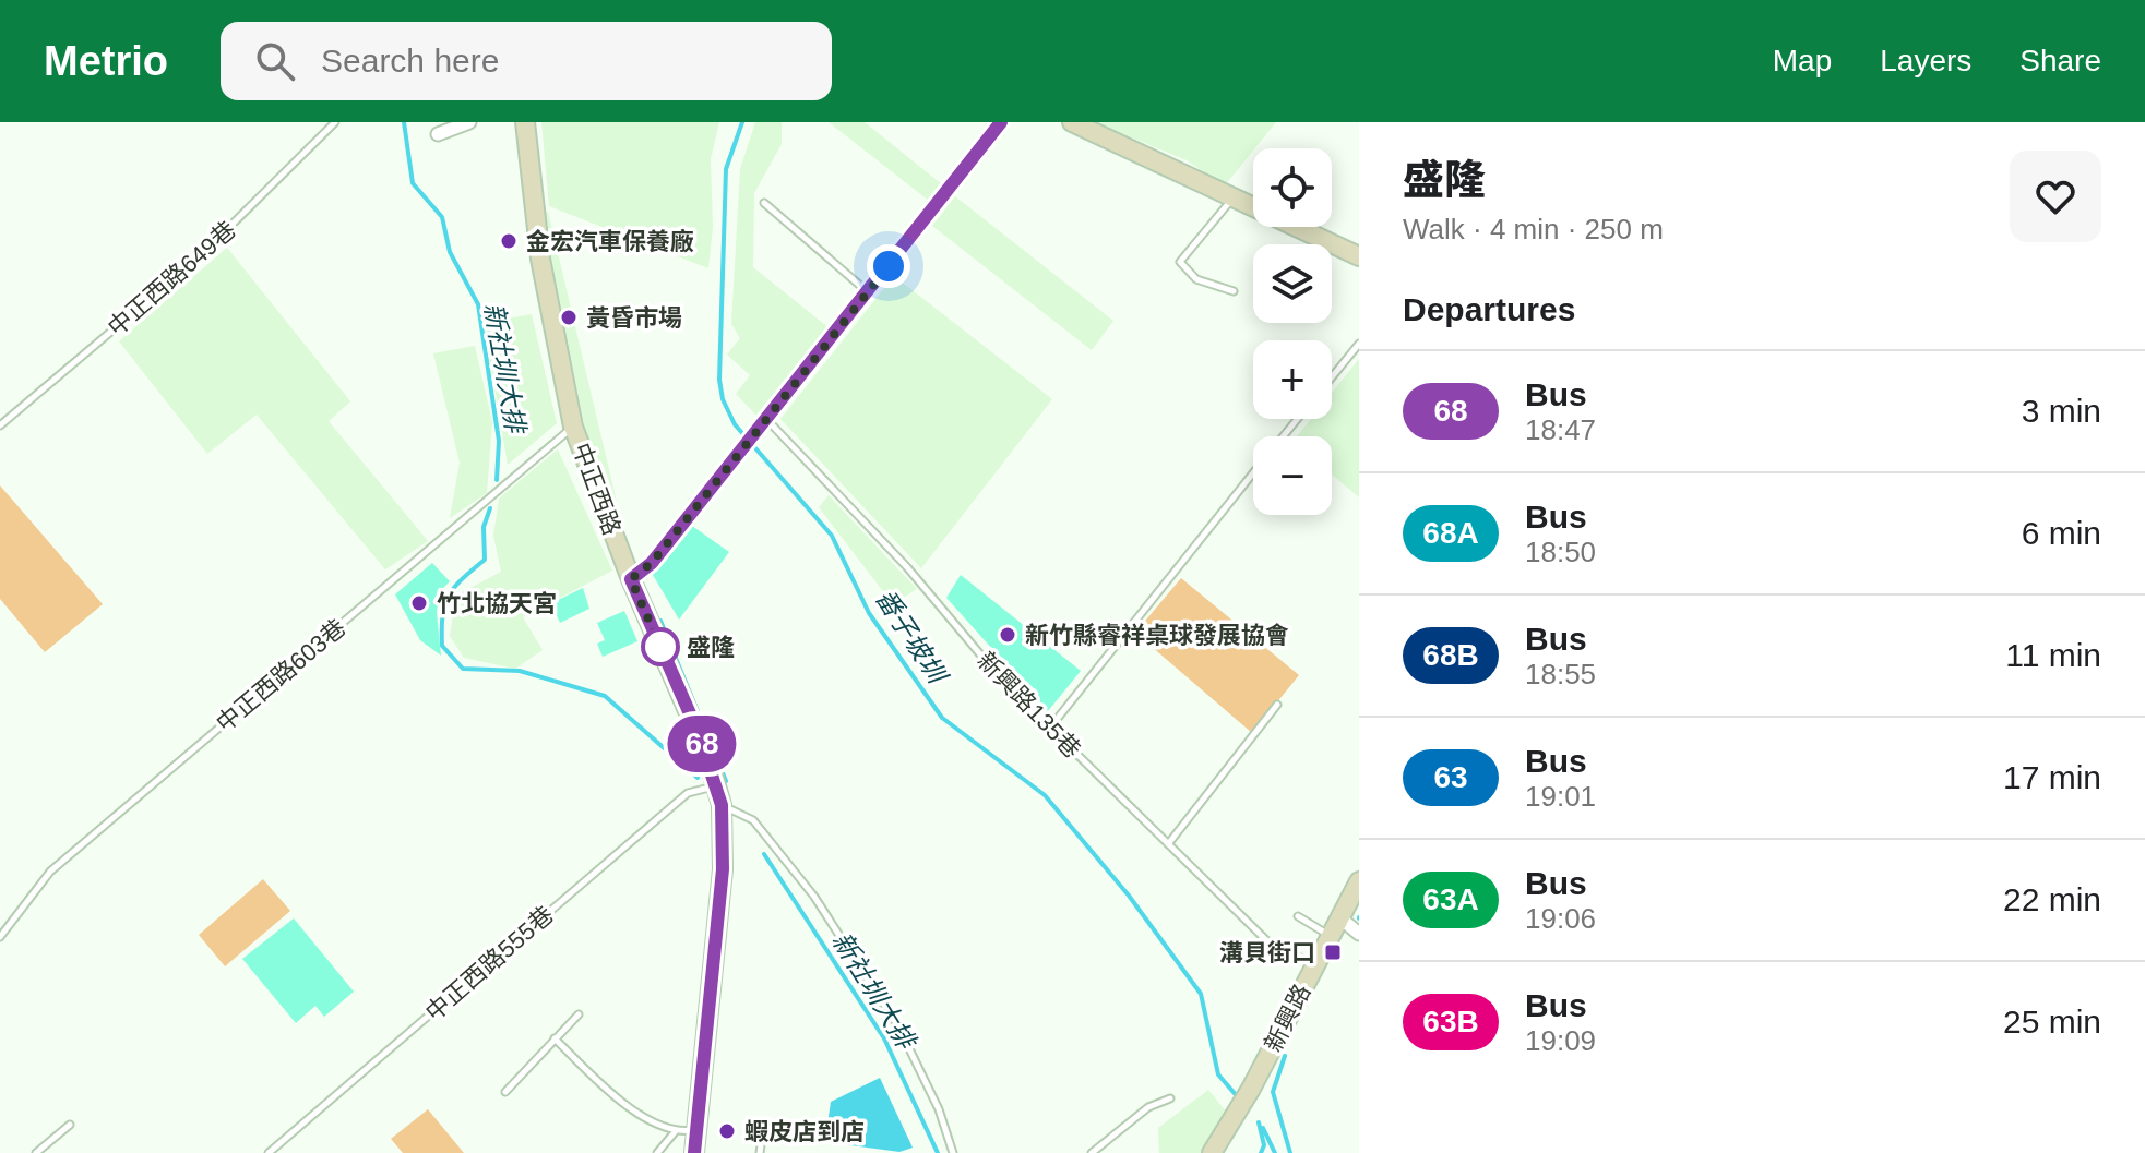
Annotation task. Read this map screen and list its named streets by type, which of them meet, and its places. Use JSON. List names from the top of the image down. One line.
{"streets":{"main road":["中正西路","新興路"],"lane":["中正西路649巷","中正西路603巷","新興路135巷","中正西路555巷"]},"crossings":[["中正西路","中正西路603巷"],["中正西路","中正西路555巷"],["新興路135巷","新興路"]],"water":["新社圳大排","番子坡圳"],"places":{"other":["金宏汽車保養廠","黃昏市場","竹北協天宮","新竹縣睿祥桌球發展協會","盛隆","蝦皮店到店"],"transit":["溝貝街口"]},"lines":["bus line 68"],"page":{"header":"Metrio","search":"Search here","nav":["Map","Layers","Share"],"on_map":"68","heading":[["盛隆","Walk · 4 min · 250 m"],"Departures"],"map_buttons":["+","−"],"list":[{"mark":"68","name":"Bus","note":"18:47","value":"3 min"},{"mark":"68A","name":"Bus","note":"18:50","value":"6 min"},{"mark":"68B","name":"Bus","note":"18:55","value":"11 min"},{"mark":"63","name":"Bus","note":"19:01","value":"17 min"},{"mark":"63A","name":"Bus","note":"19:06","value":"22 min"},{"mark":"63B","name":"Bus","note":"19:09","value":"25 min"}]}}
